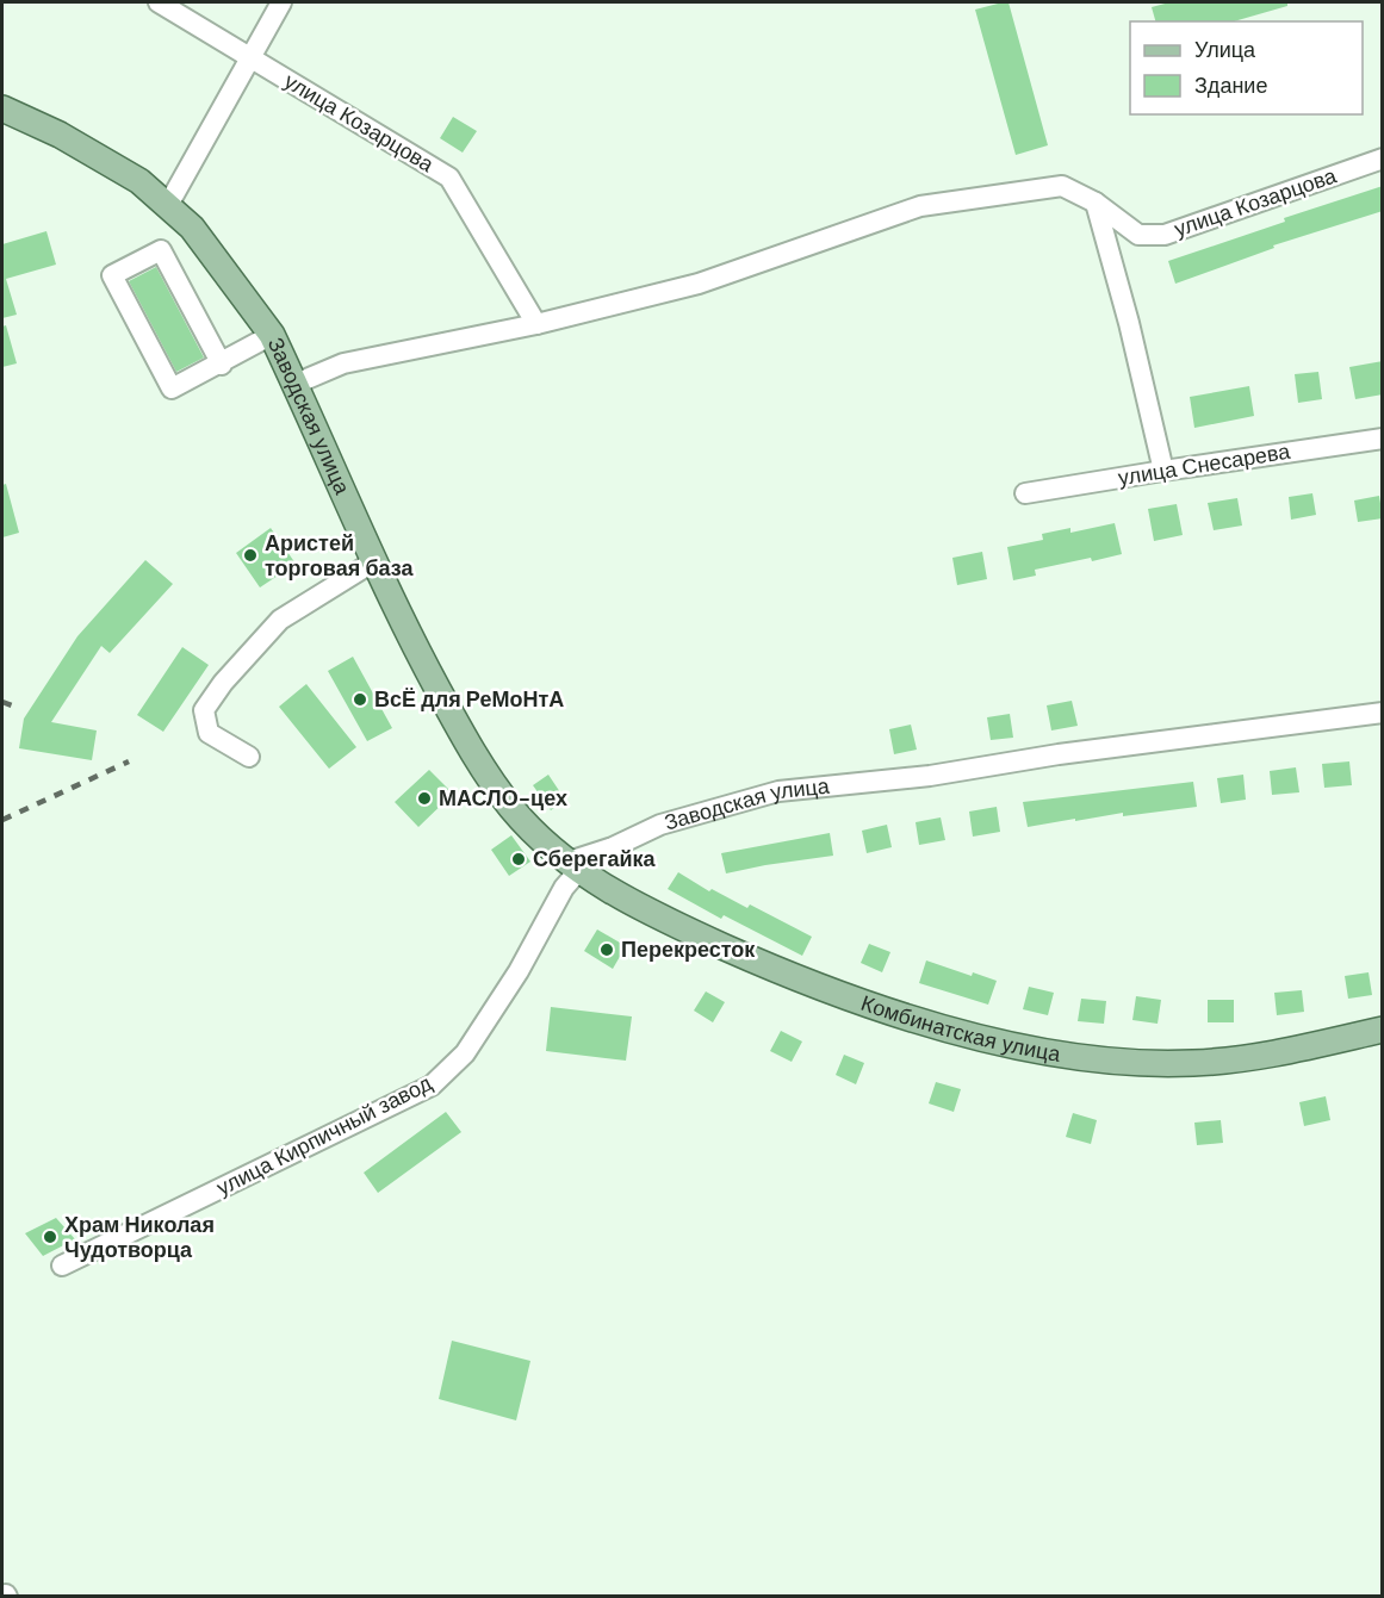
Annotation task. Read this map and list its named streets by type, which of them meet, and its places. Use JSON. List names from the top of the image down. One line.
{"streets":{"main road":["Заводская улица","Комбинатская улица"],"street":["улица Козарцова","улица Снесарева","улица Кирпичный завод"]},"crossings":[["улица Козарцова","Заводская улица"],["Заводская улица","Комбинатская улица"],["Заводская улица","улица Кирпичный завод"],["Комбинатская улица","улица Кирпичный завод"]],"places":["Аристей торговая база","ВсЁ для РеМоНтА","МАСЛО-цех","Сберегайка","Перекресток","Храм Николая Чудотворца"],"legend":["Улица","Здание"]}
